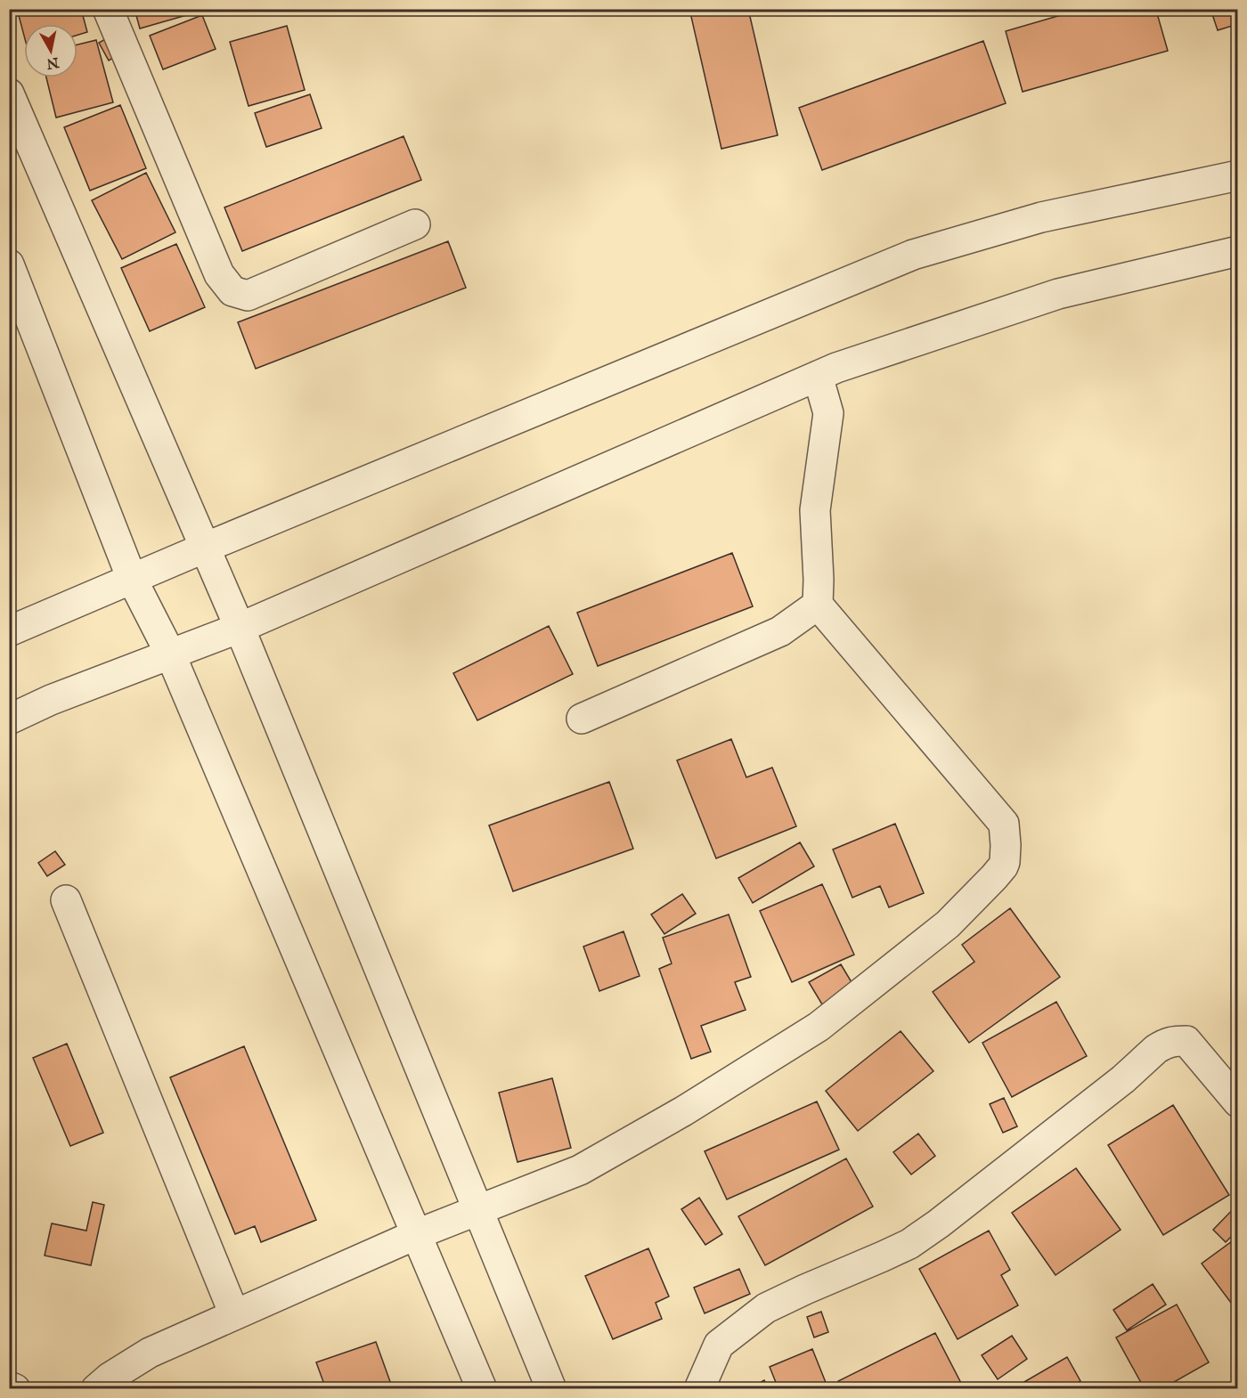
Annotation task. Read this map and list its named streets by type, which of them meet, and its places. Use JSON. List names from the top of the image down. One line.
{"north":"bottom"}
